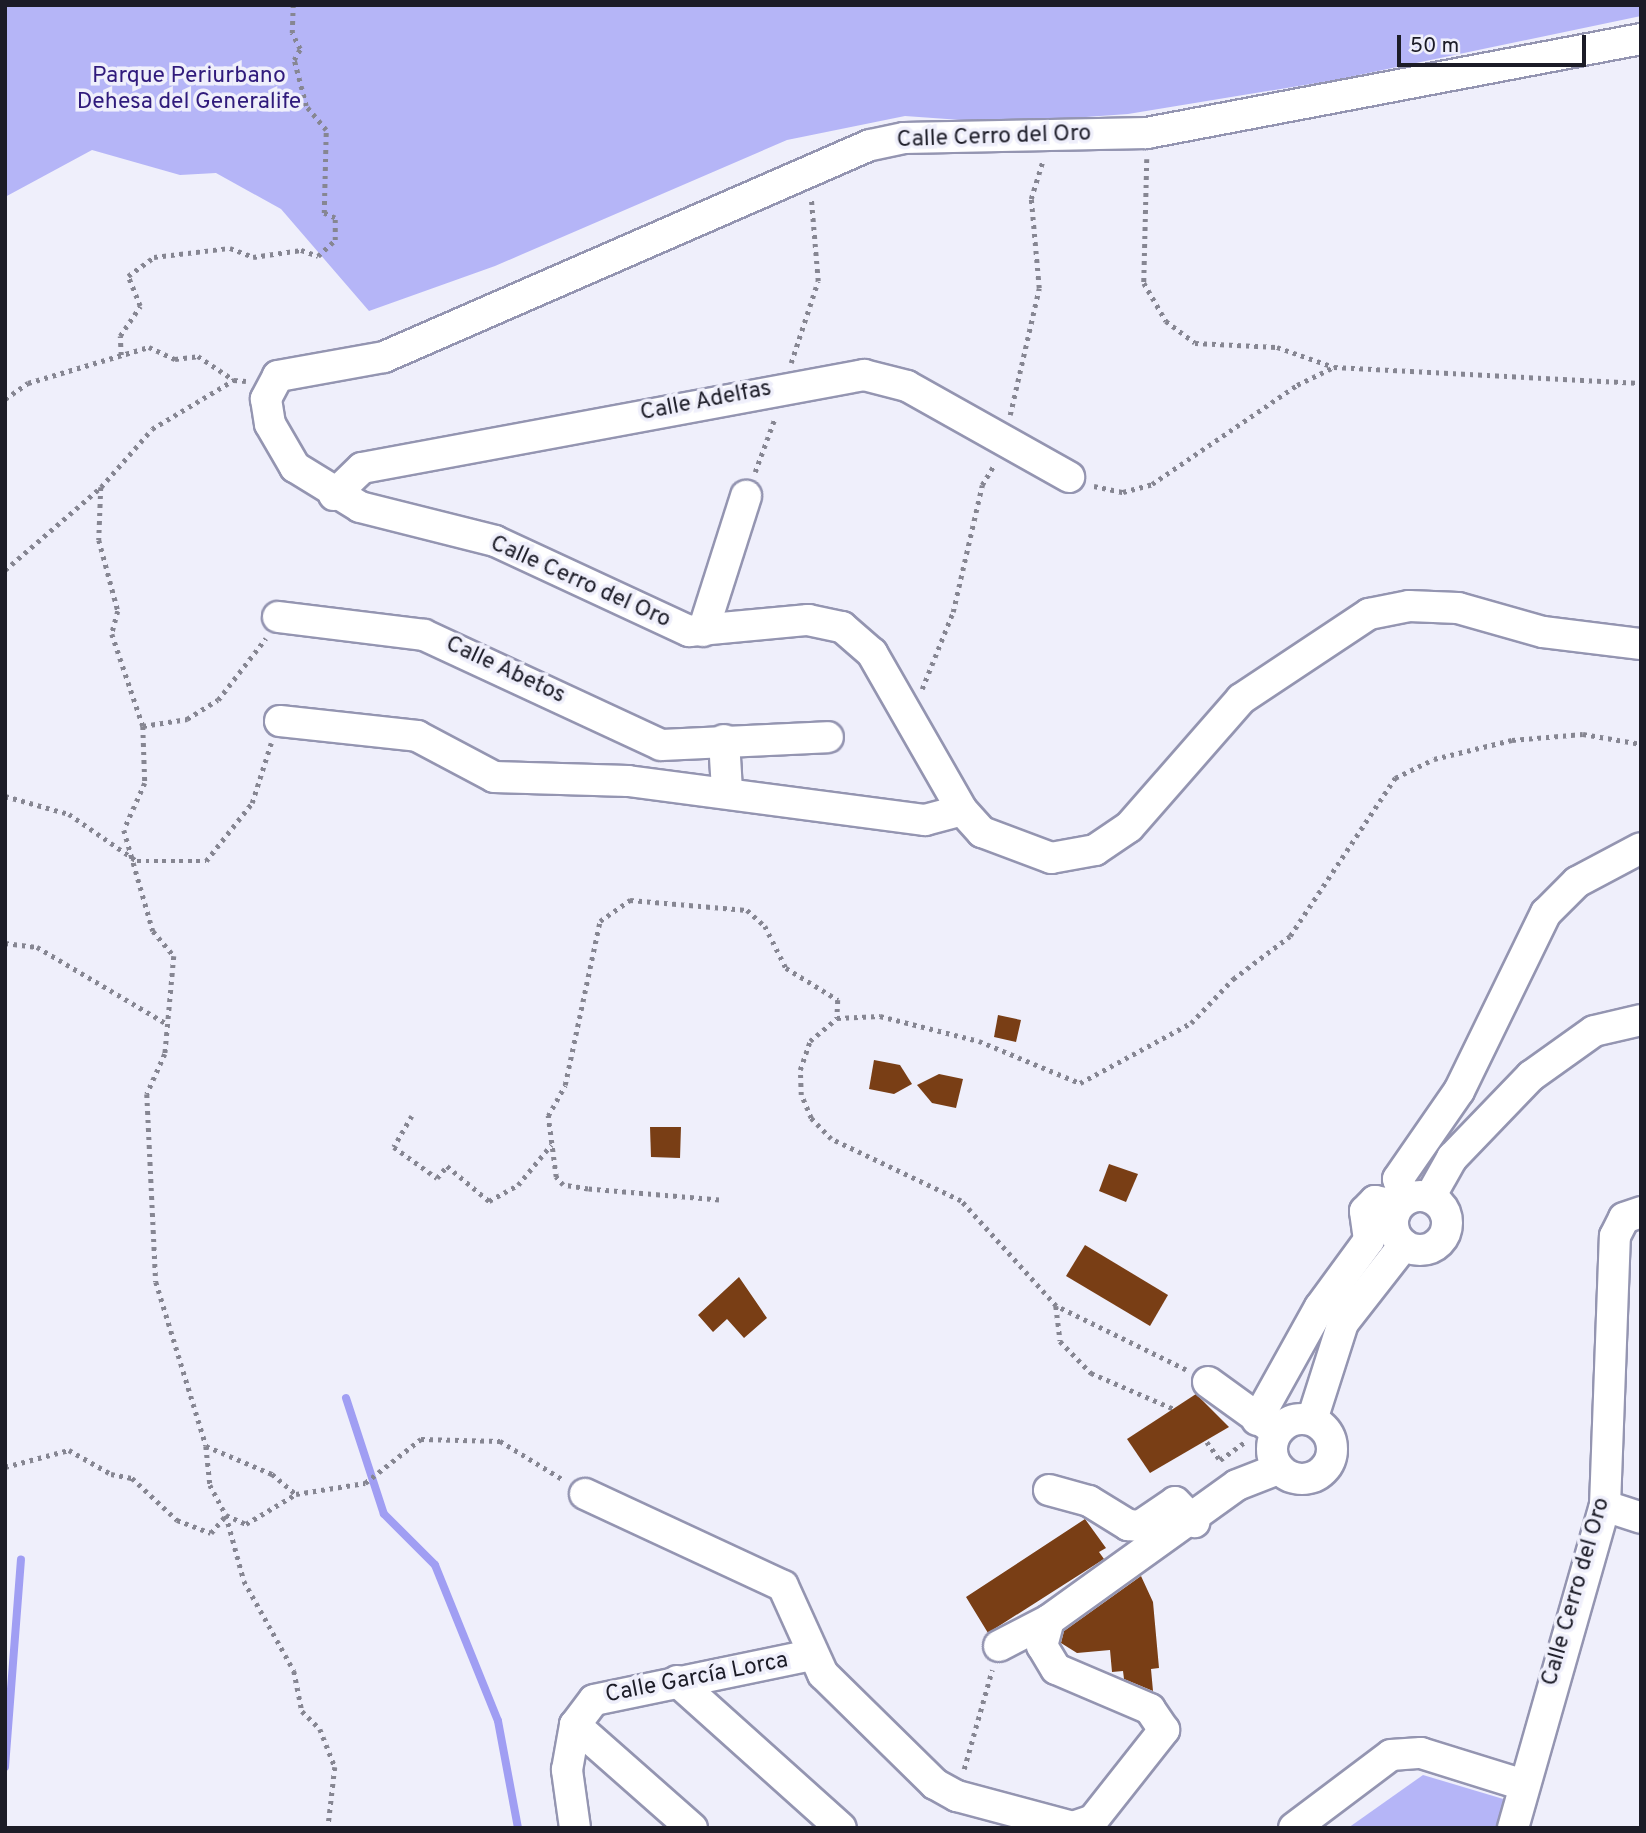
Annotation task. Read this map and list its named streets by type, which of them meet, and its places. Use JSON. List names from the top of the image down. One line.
{"streets":{"street":["Calle Cerro del Oro","Calle Adelfas","Calle Abetos","Calle García Lorca"]},"crossings":[["Calle Cerro del Oro","Calle Adelfas"]],"parks":["Parque Periurbano Dehesa del Generalife"],"scale_bar":"50 m"}
